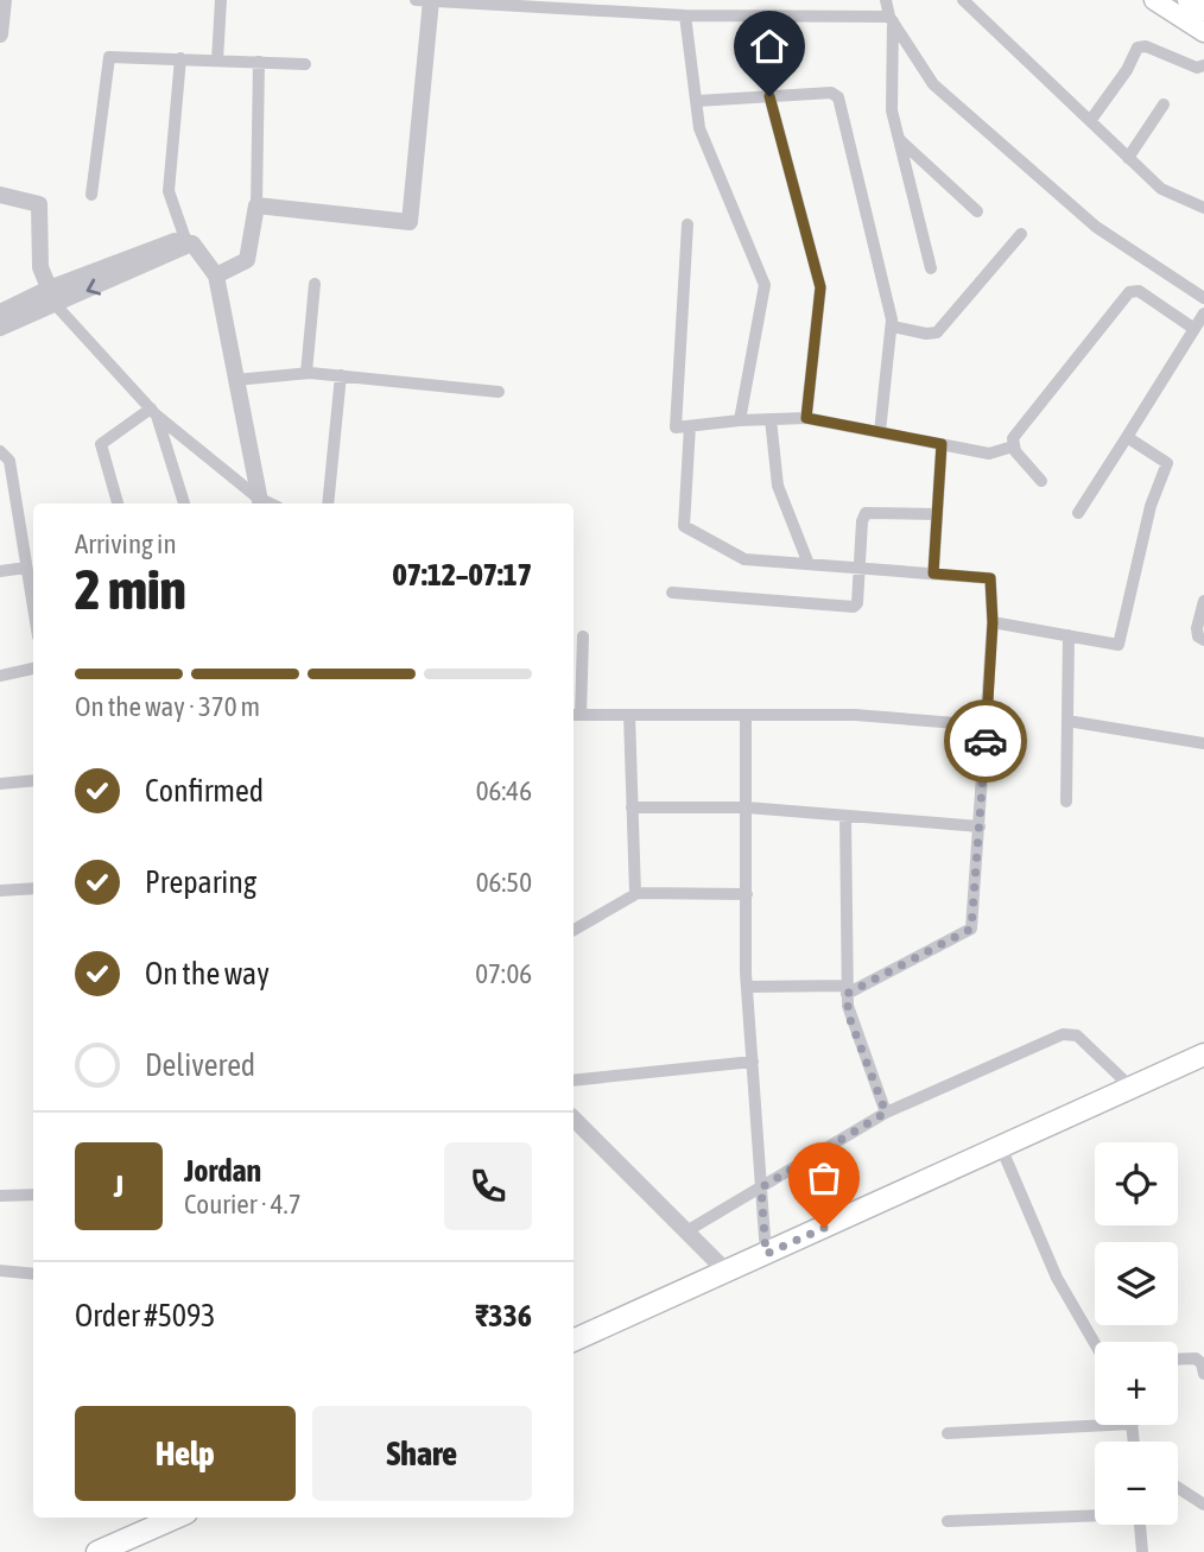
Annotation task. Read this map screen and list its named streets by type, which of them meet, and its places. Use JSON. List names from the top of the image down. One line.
{"page":{"heading":["2 min","Arriving in","07:12–07:17"],"panel":["Jordan","Courier · 4.7","Order #5093","₹336"],"bar":"On the way · 370 m","list":[["Confirmed","06:46"],["Preparing","06:50"],["On the way","07:06"],"Delivered"],"map_buttons":["+","−"],"round":"J","buttons":["Help","Share"]}}
